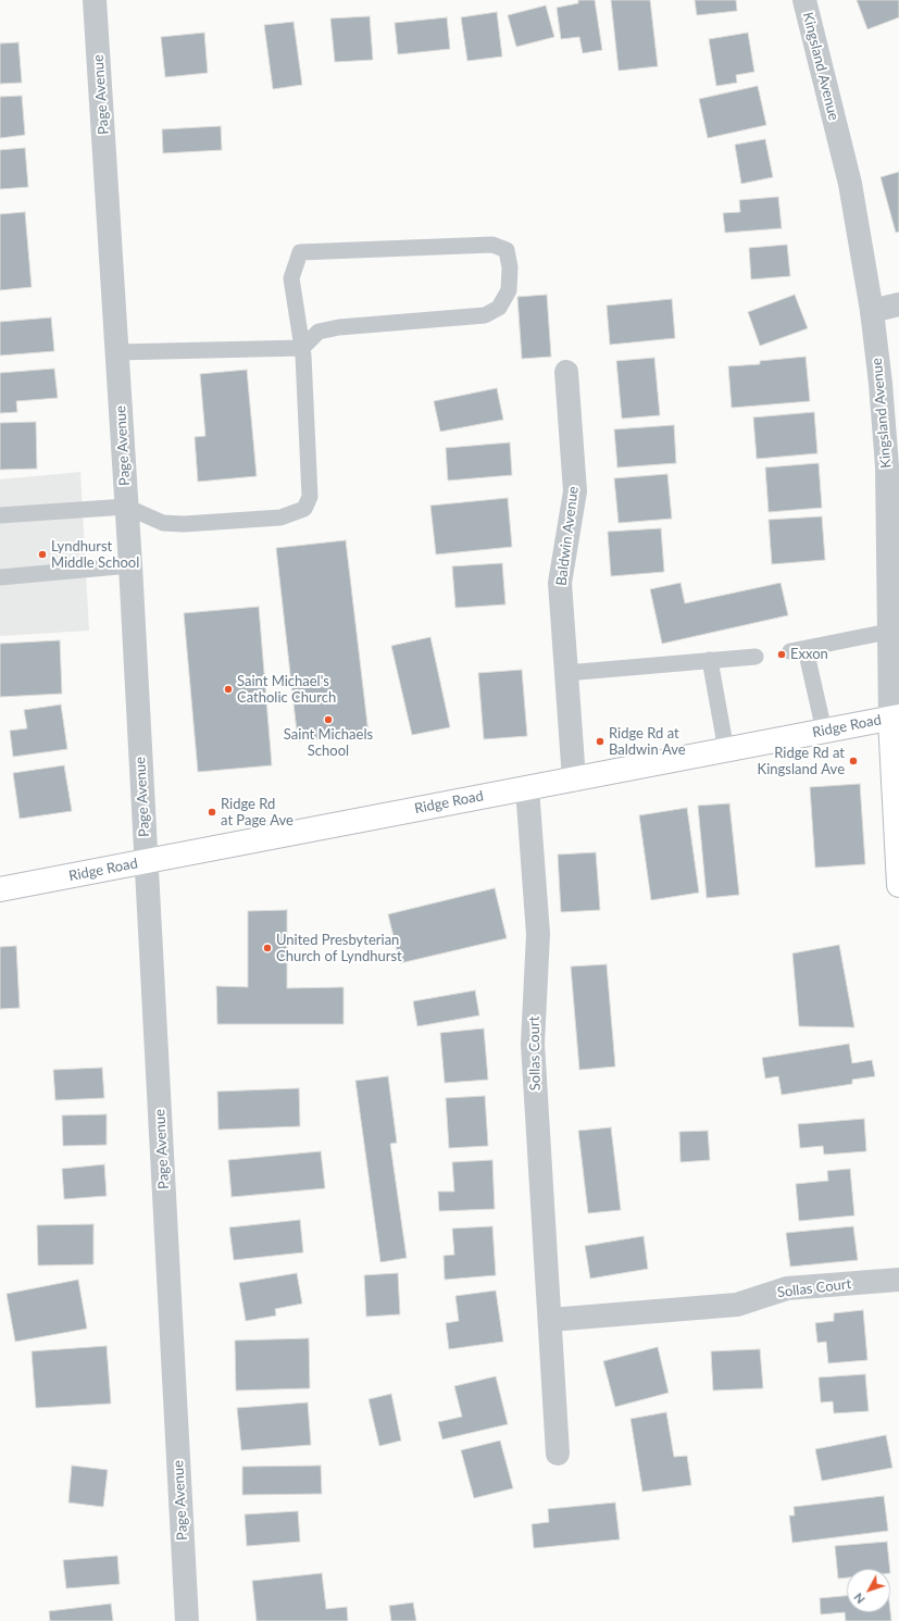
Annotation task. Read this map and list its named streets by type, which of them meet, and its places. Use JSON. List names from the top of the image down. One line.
{"streets":{"main road":["Kingsland Avenue","Ridge Road"],"street":["Page Avenue","Baldwin Avenue","Sollas Court"]},"crossings":[["Kingsland Avenue","Ridge Road"],["Page Avenue","Ridge Road"],["Baldwin Avenue","Ridge Road"],["Ridge Road","Sollas Court"]],"places":["Lyndhurst Middle School","Exxon","Saint Michael's Catholic Church","Saint Michaels School","Ridge Rd at Baldwin Ave","Ridge Rd at Kingsland Ave","Ridge Rd at Page Ave","United Presbyterian Church of Lyndhurst"],"north":"bottom left"}
